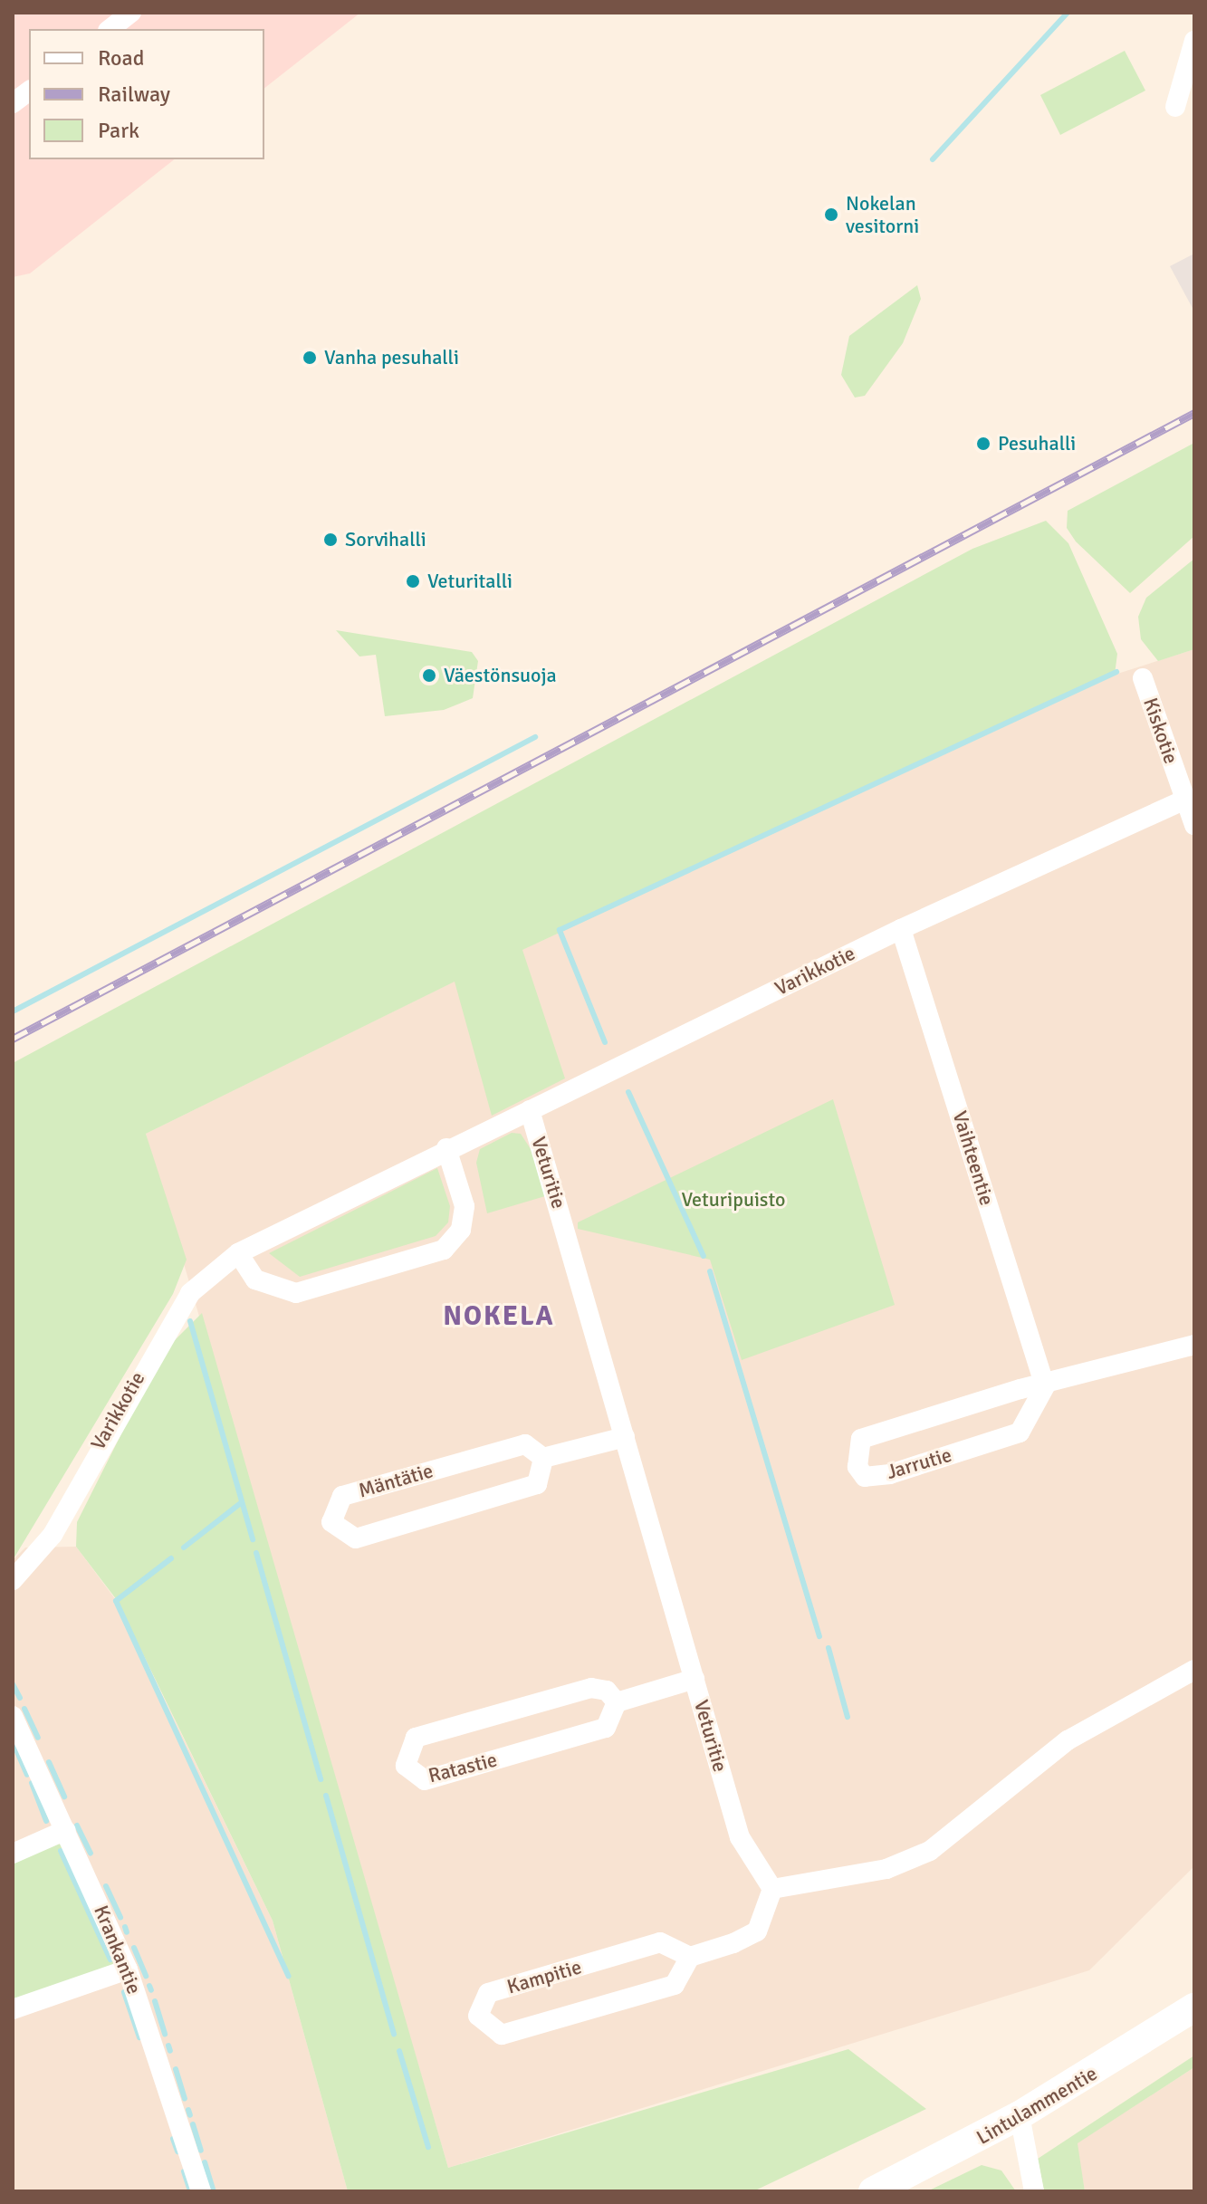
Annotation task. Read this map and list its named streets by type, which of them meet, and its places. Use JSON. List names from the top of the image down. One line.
{"streets":{"street":["Kiskotie","Varikkotie","Vaihteentie","Veturitie","Jarrutie","Mäntätie","Ratastie","Krankantie","Kampitie","Lintulammentie"]},"crossings":[["Kiskotie","Varikkotie"],["Varikkotie","Vaihteentie"],["Varikkotie","Veturitie"],["Vaihteentie","Jarrutie"]],"districts":["NOKELA"],"parks":["Veturipuisto"],"places":["Nokelan vesitorni","Vanha pesuhalli","Pesuhalli","Sorvihalli","Veturitalli","Väestönsuoja"],"legend":["Road","Railway","Park"]}
